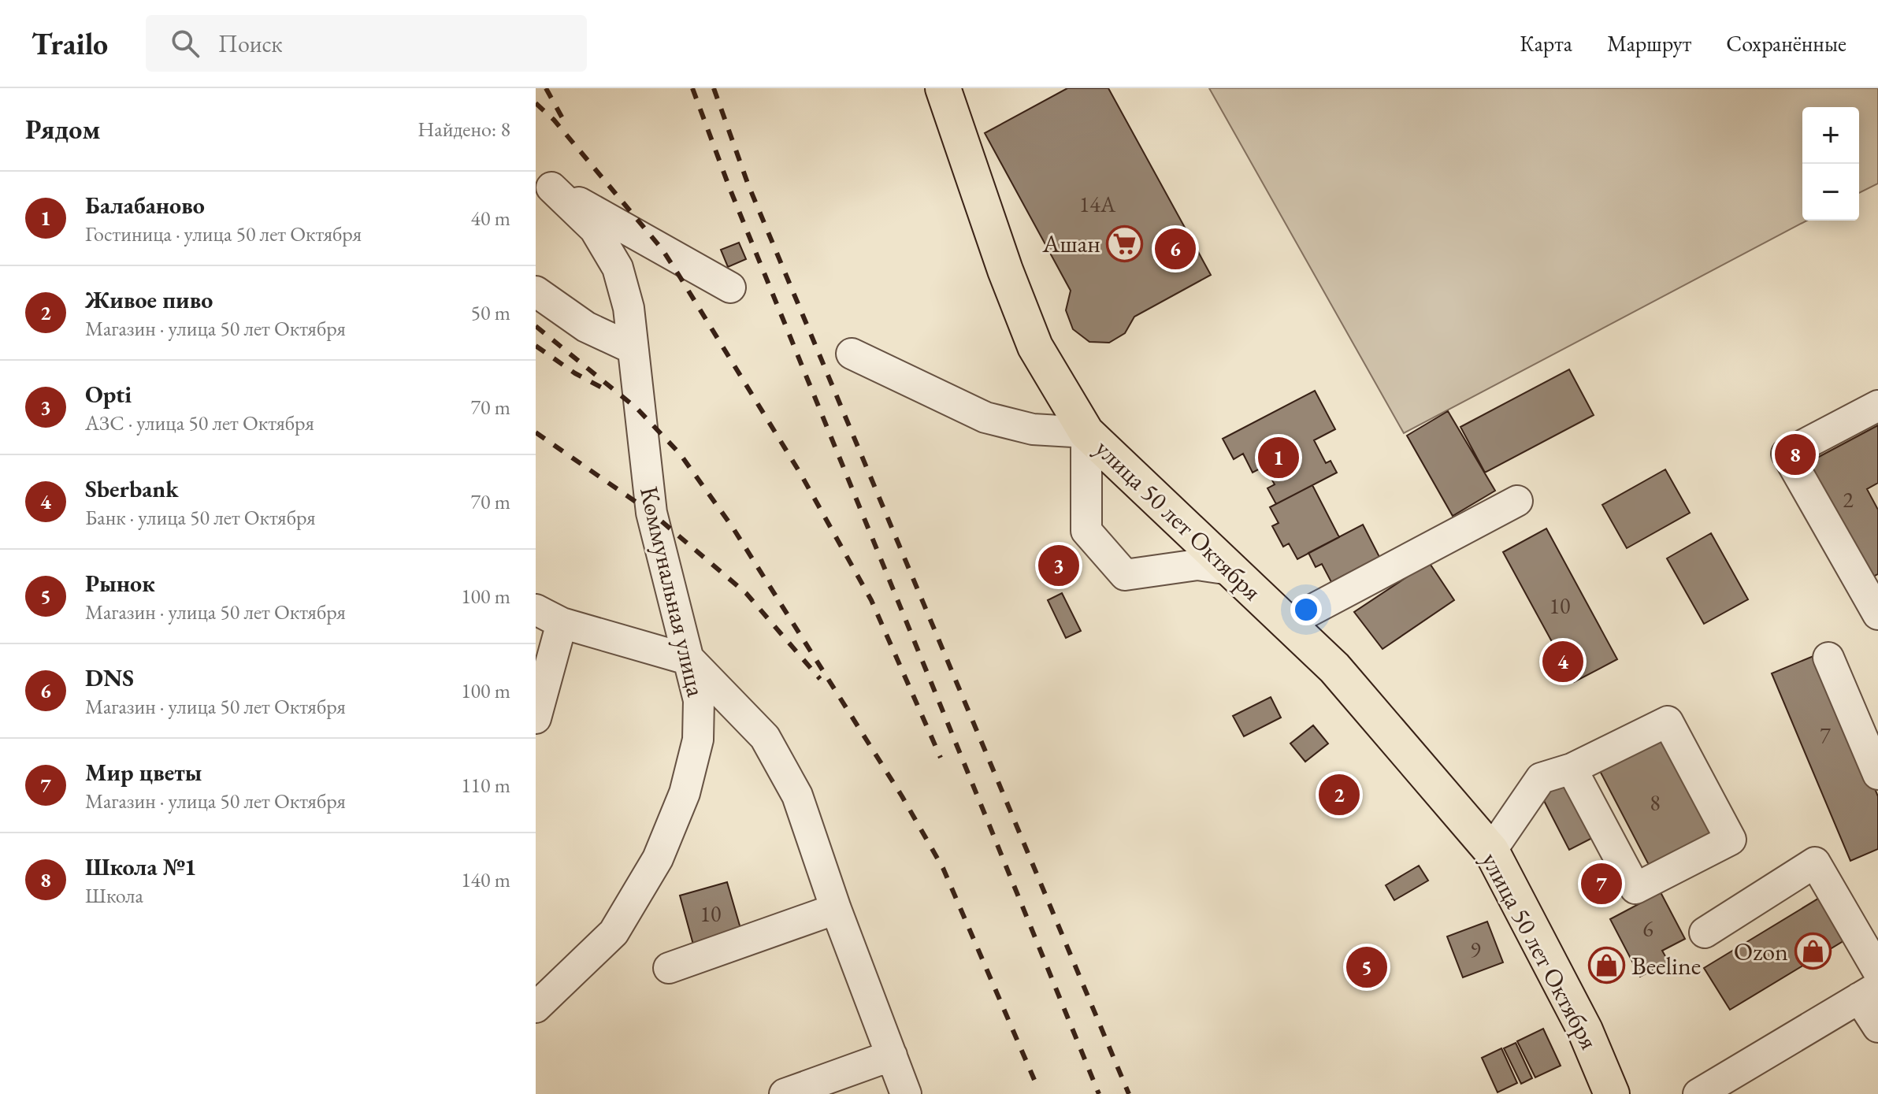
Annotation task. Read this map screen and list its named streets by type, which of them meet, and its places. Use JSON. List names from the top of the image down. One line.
{"streets":{"main road":["улица 50 лет Октября"],"street":["Коммунальная улица"]},"places":{"supermarket":["Ашан"],"shop":["Ozon","Beeline"]},"house_numbers":["14А","2","10","7","8","10","6","9"],"page":{"header":"Trailo","search":"Поиск","nav":["Карта","Маршрут","Сохранённые"],"heading":["Рядом","Найдено: 8"],"map_buttons":["+","−"],"list":[{"mark":"1","name":"Балабаново","note":"Гостиница · улица 50 лет Октября","value":"40 m"},{"mark":"2","name":"Живое пиво","note":"Магазин · улица 50 лет Октября","value":"50 m"},{"mark":"3","name":"Opti","note":"АЗС · улица 50 лет Октября","value":"70 m"},{"mark":"4","name":"Sberbank","note":"Банк · улица 50 лет Октября","value":"70 m"},{"mark":"5","name":"Рынок","note":"Магазин · улица 50 лет Октября","value":"100 m"},{"mark":"6","name":"DNS","note":"Магазин · улица 50 лет Октября","value":"100 m"},{"mark":"7","name":"Мир цветы","note":"Магазин · улица 50 лет Октября","value":"110 m"},{"mark":"8","name":"Школа №1","note":"Школа","value":"140 m"}],"pins":["6","8","1","3","4","2","7","5"]}}
